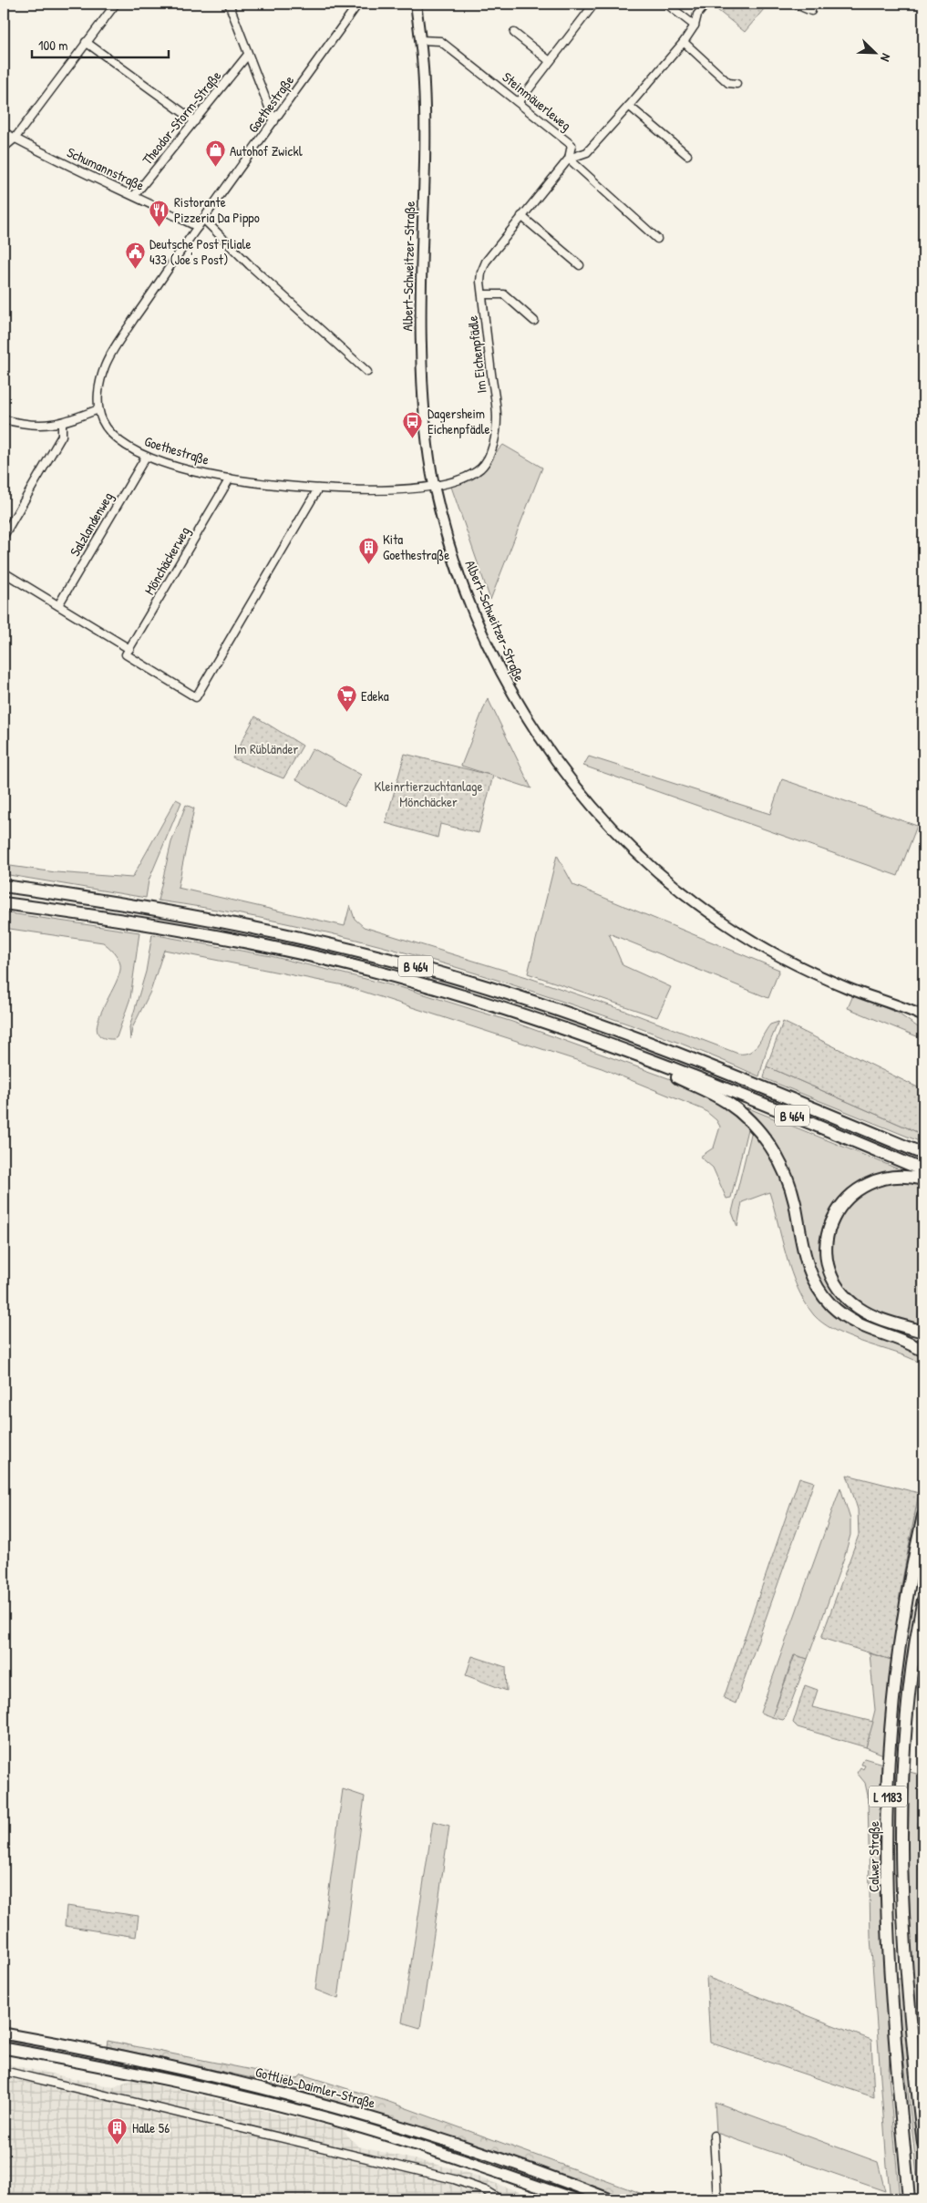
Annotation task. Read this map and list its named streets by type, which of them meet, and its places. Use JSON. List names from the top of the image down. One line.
{"streets":{"main road":["B 464","L 1183","Calwer Straße","Gottlieb-Daimler-Straße"],"street":["Steinmäuerleweg","Goethestraße","Theodor-Storm-Straße","Schumannstraße","Albert-Schweitzer-Straße","Im Eichenpfädle","Salzlandenweg","Mönchäckerweg"]},"crossings":[["Steinmäuerleweg","Albert-Schweitzer-Straße"],["Steinmäuerleweg","Im Eichenpfädle"],["Goethestraße","Schumannstraße"],["Goethestraße","Albert-Schweitzer-Straße"],["Goethestraße","Im Eichenpfädle"],["Goethestraße","Salzlandenweg"],["Goethestraße","Mönchäckerweg"],["Theodor-Storm-Straße","Schumannstraße"],["Albert-Schweitzer-Straße","Im Eichenpfädle"]],"parks":["Im Rübländer","Kleinrtierzuchtanlage Mönchäcker"],"places":{"shop":["Autohof Zwickl"],"restaurant":["Ristorante Pizzeria Da Pippo"],"public building":["Deutsche Post Filiale 433 (Joe's Post)"],"bus stop":["Dagersheim Eichenpfädle"],"building":["Kita Goethestraße","Halle 56"],"supermarket":["Edeka"]},"scale_bar":"100 m","north":"bottom right"}
